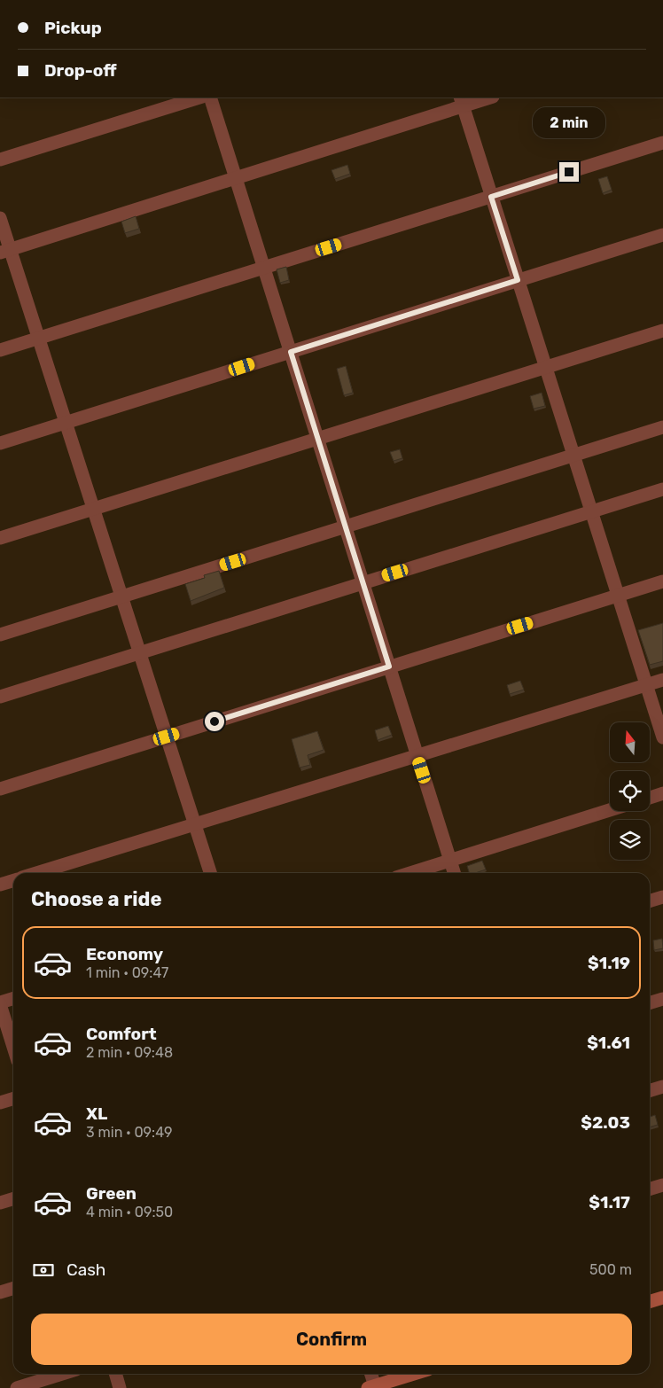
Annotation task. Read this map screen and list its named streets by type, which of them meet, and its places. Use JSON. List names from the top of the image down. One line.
{"north":"top","page":{"banner":["Pickup","Drop-off"],"bubble":"2 min","heading":"Choose a ride","list":[{"name":"Economy","note":"1 min · 09:47","value":"$1.19"},{"name":"Comfort","note":"2 min · 09:48","value":"$1.61"},{"name":"XL","note":"3 min · 09:49","value":"$2.03"},{"name":"Green","note":"4 min · 09:50","value":"$1.17"}],"pay":["Cash","500 m"],"buttons":"Confirm"}}
